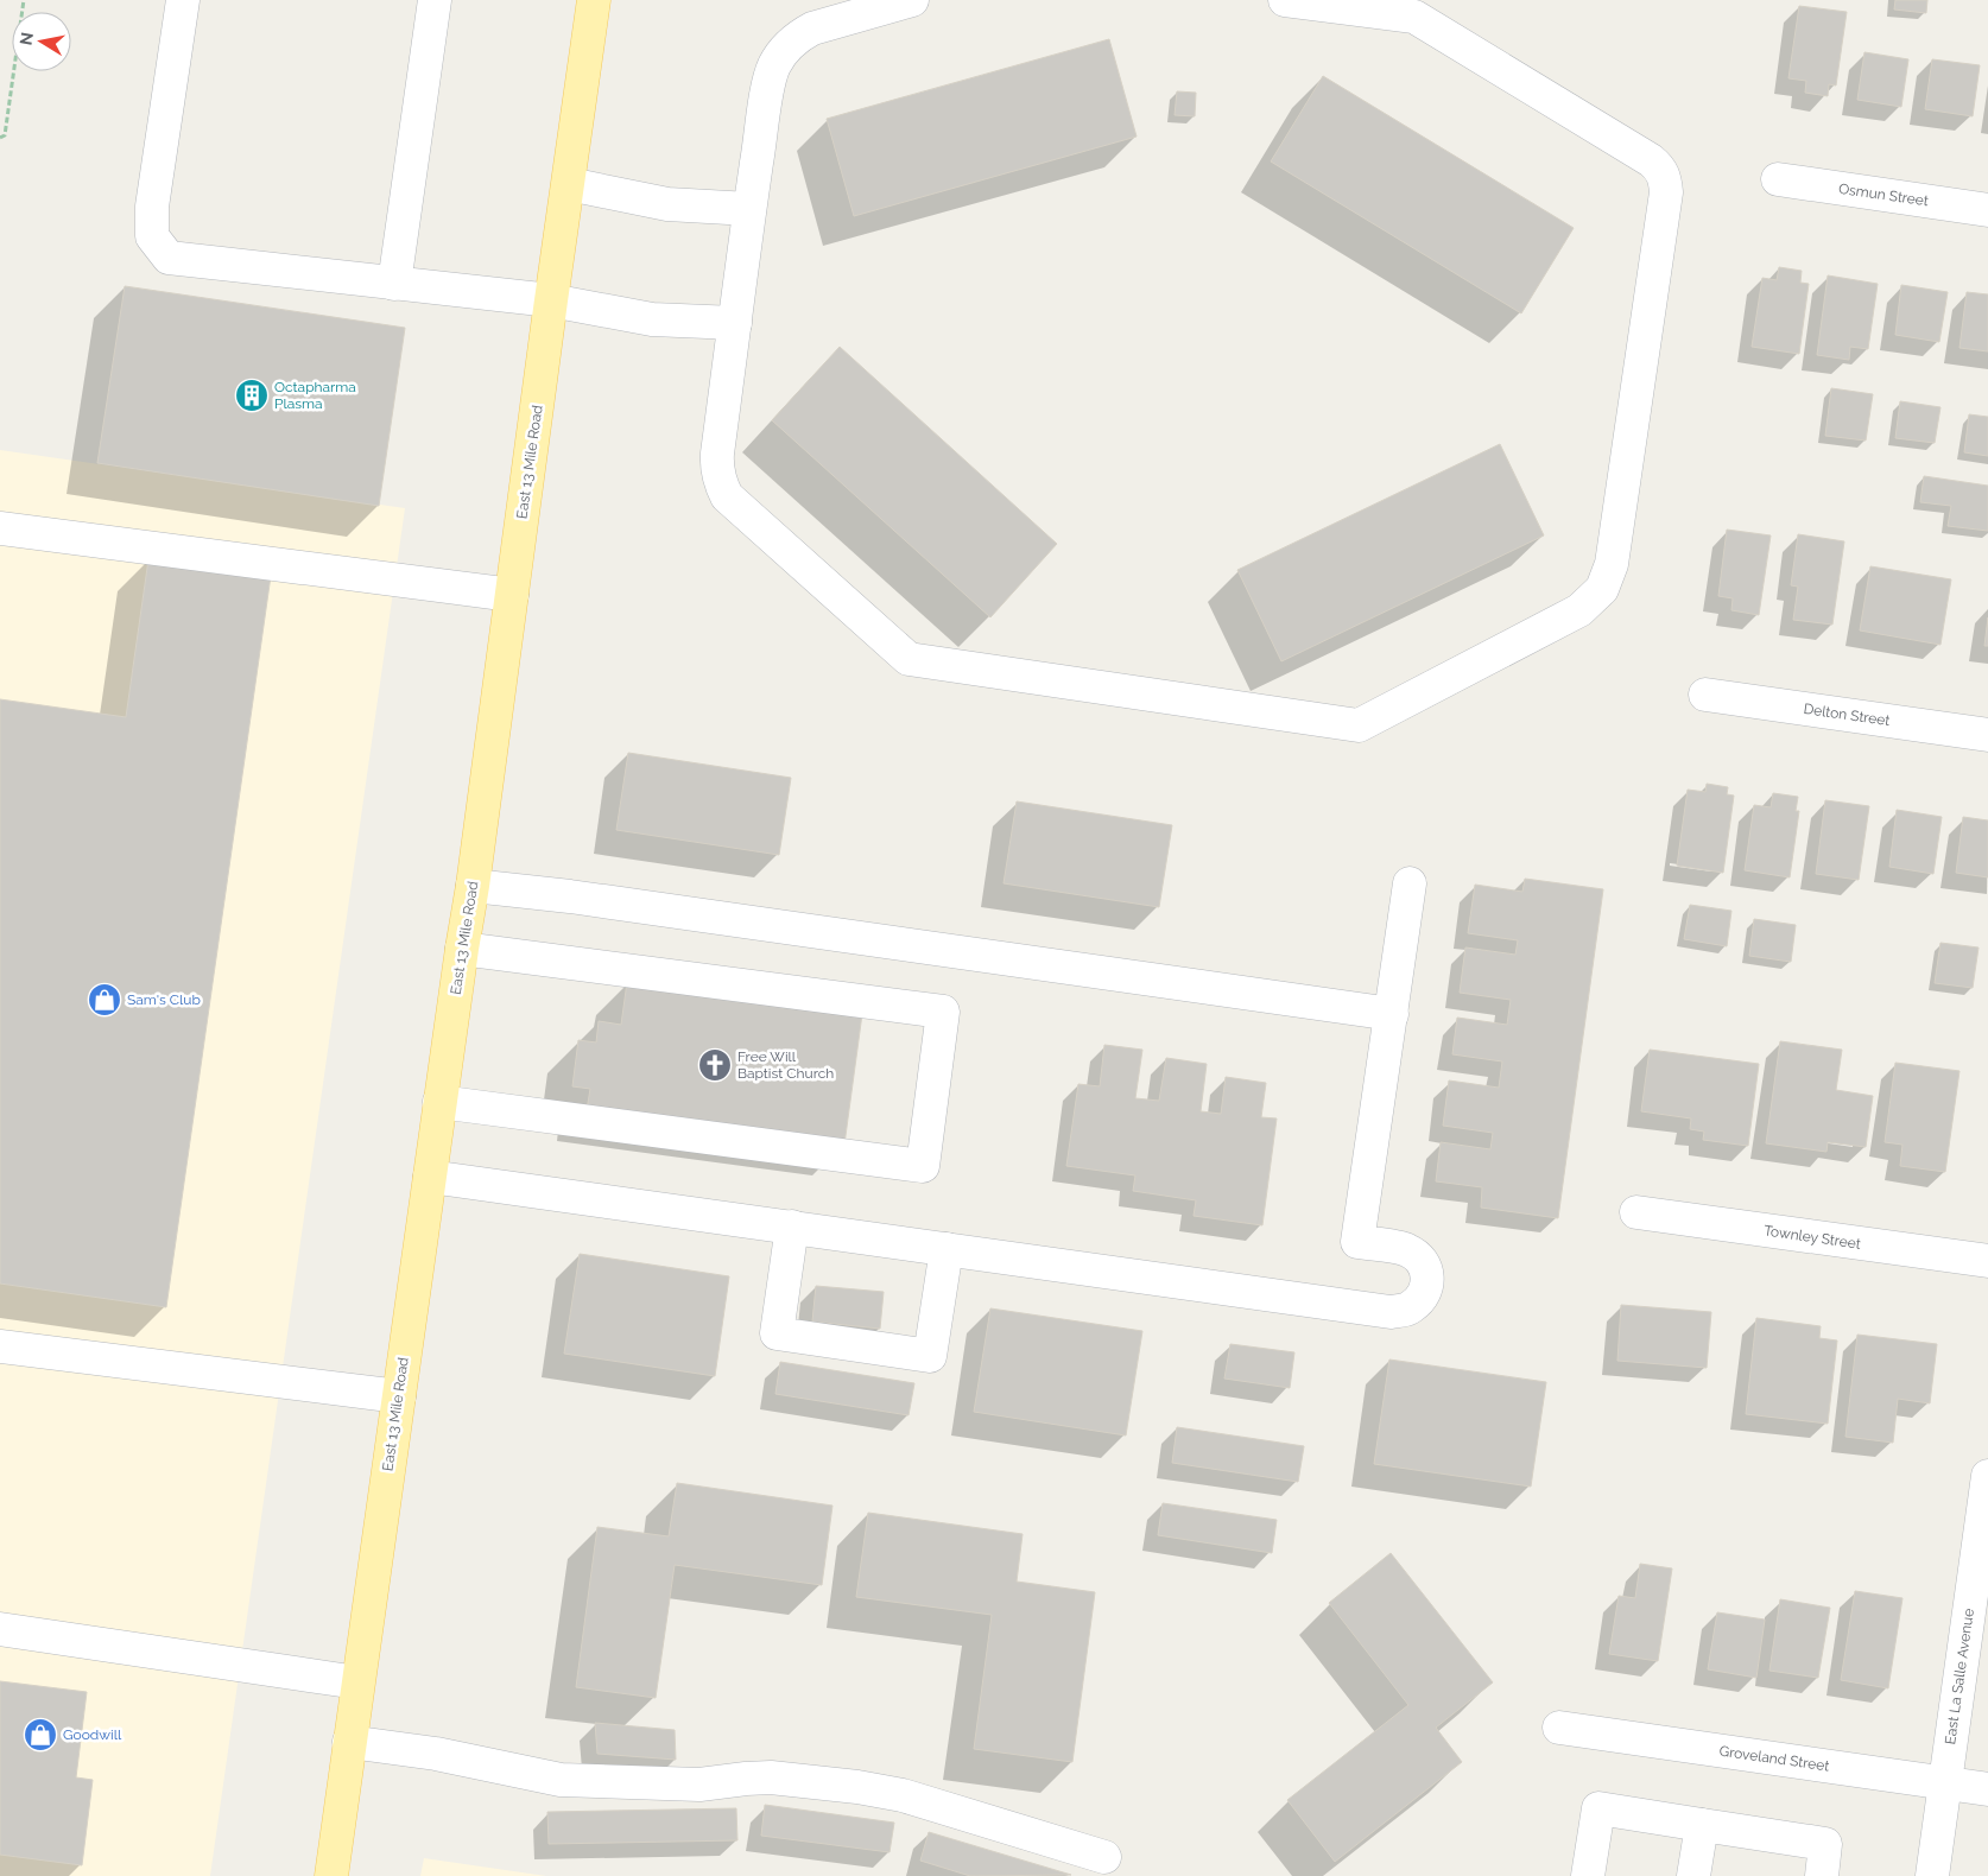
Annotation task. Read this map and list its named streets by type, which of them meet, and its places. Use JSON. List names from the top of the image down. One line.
{"streets":{"main road":["East 13 Mile Road"],"street":["Osmun Street","Delton Street","Townley Street","East La Salle Avenue","Groveland Street"]},"crossings":[["East La Salle Avenue","Groveland Street"]],"places":{"building":["Octapharma Plasma"],"shop":["Sam's Club","Goodwill"],"church":["Free Will Baptist Church"]},"north":"left"}
